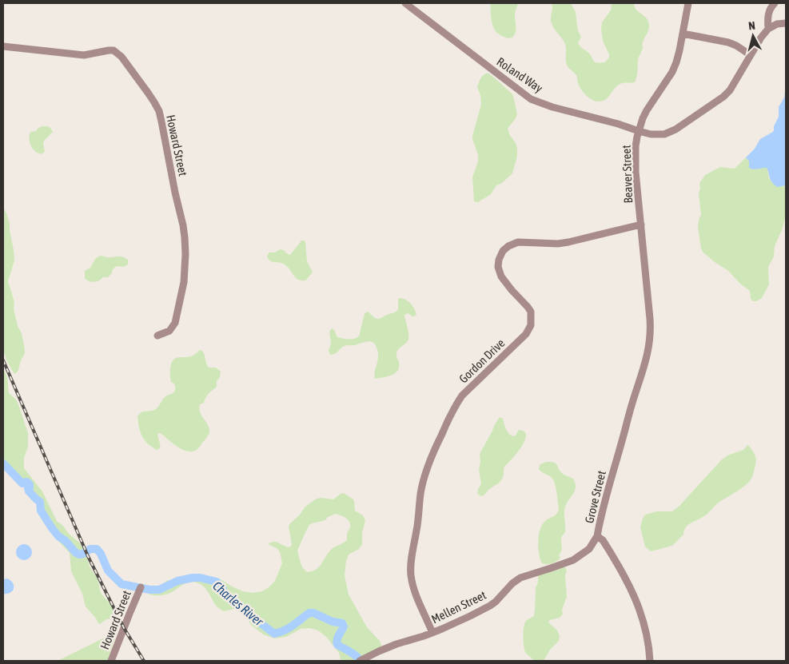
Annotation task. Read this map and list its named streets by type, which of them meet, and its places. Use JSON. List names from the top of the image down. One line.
{"streets":{"street":["Roland Way","Howard Street","Beaver Street","Gordon Drive","Grove Street","Mellen Street"]},"crossings":[["Roland Way","Beaver Street"],["Beaver Street","Gordon Drive"],["Beaver Street","Grove Street"],["Gordon Drive","Mellen Street"],["Grove Street","Mellen Street"]],"water":["Charles River"],"north":"top"}
